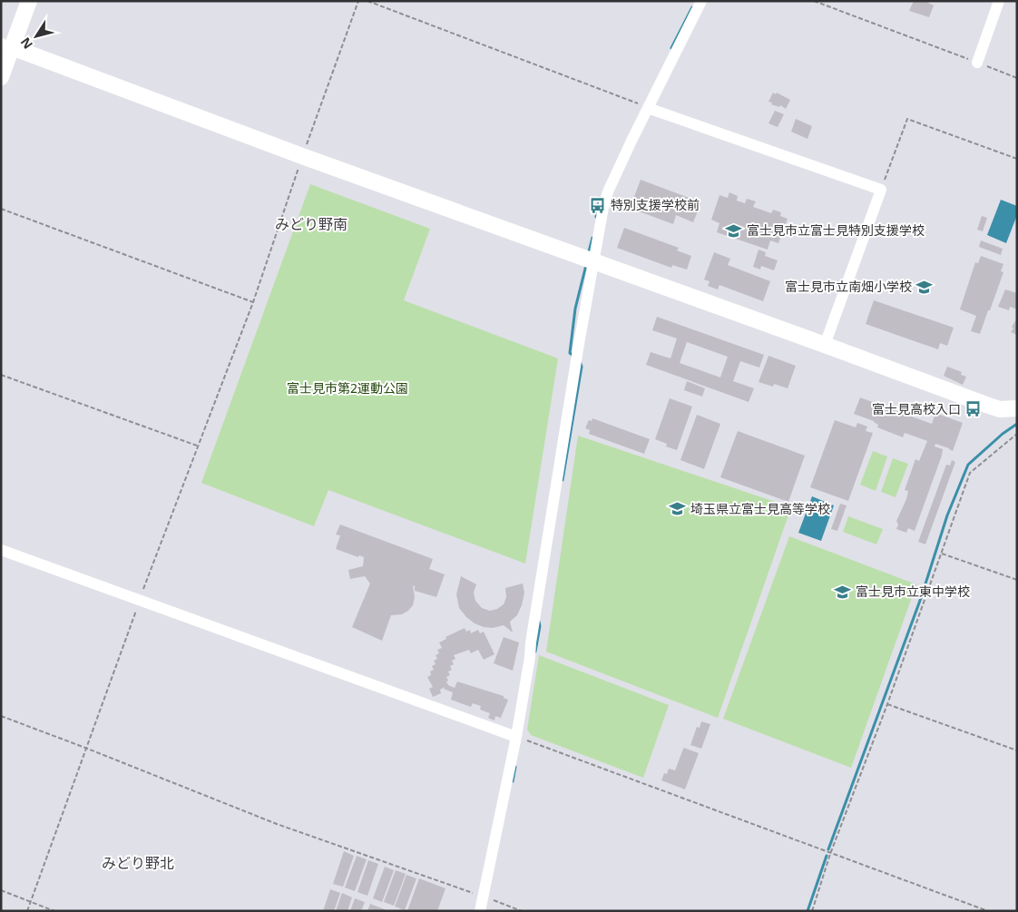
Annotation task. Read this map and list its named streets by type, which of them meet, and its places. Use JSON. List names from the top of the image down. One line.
{"districts":["みどり野南","みどり野北"],"parks":["富士見市第2運動公園"],"places":{"bus stop":["特別支援学校前","富士見高校入口"],"school or university":["富士見市立富士見特別支援学校","富士見市立南畑小学校","埼玉県立富士見高等学校","富士見市立東中学校"]},"north":"bottom left"}
